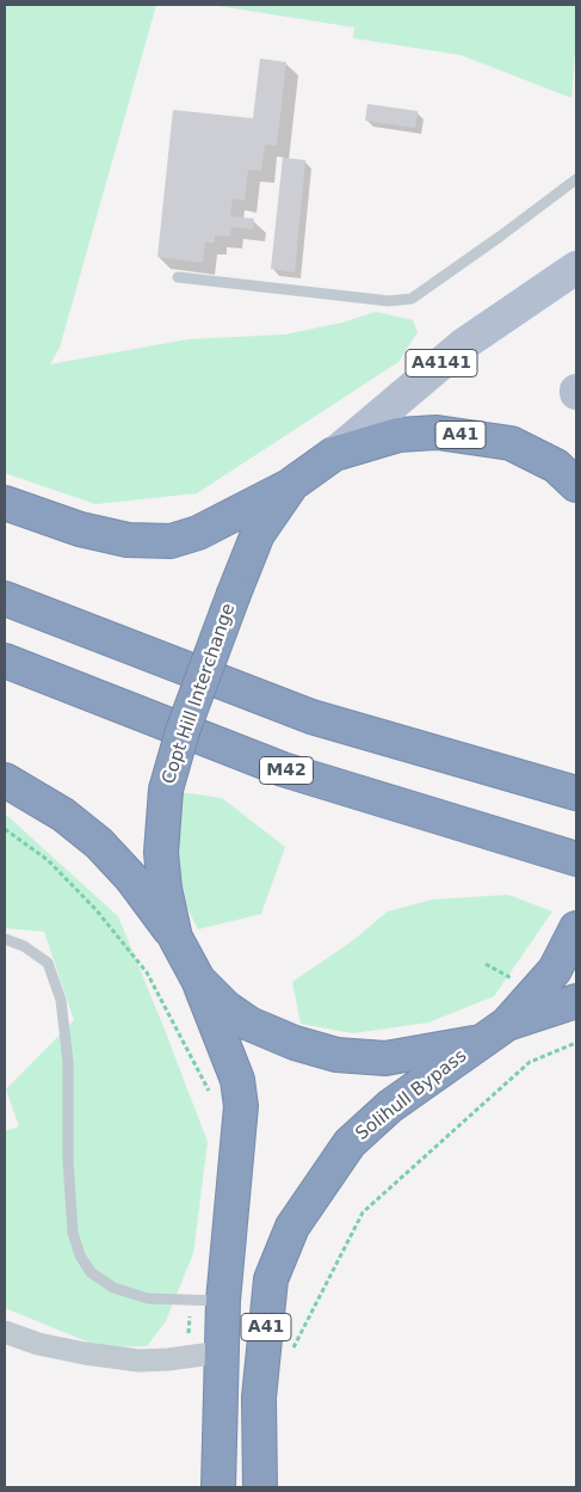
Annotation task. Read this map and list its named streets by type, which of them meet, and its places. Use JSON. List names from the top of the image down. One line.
{"streets":{"highway":["A41","Copt Hill Interchange","M42","Solihull Bypass"],"main road":["A4141"]},"crossings":[["A4141","Copt Hill Interchange"],["A41","Copt Hill Interchange"],["Copt Hill Interchange","Solihull Bypass"]]}
